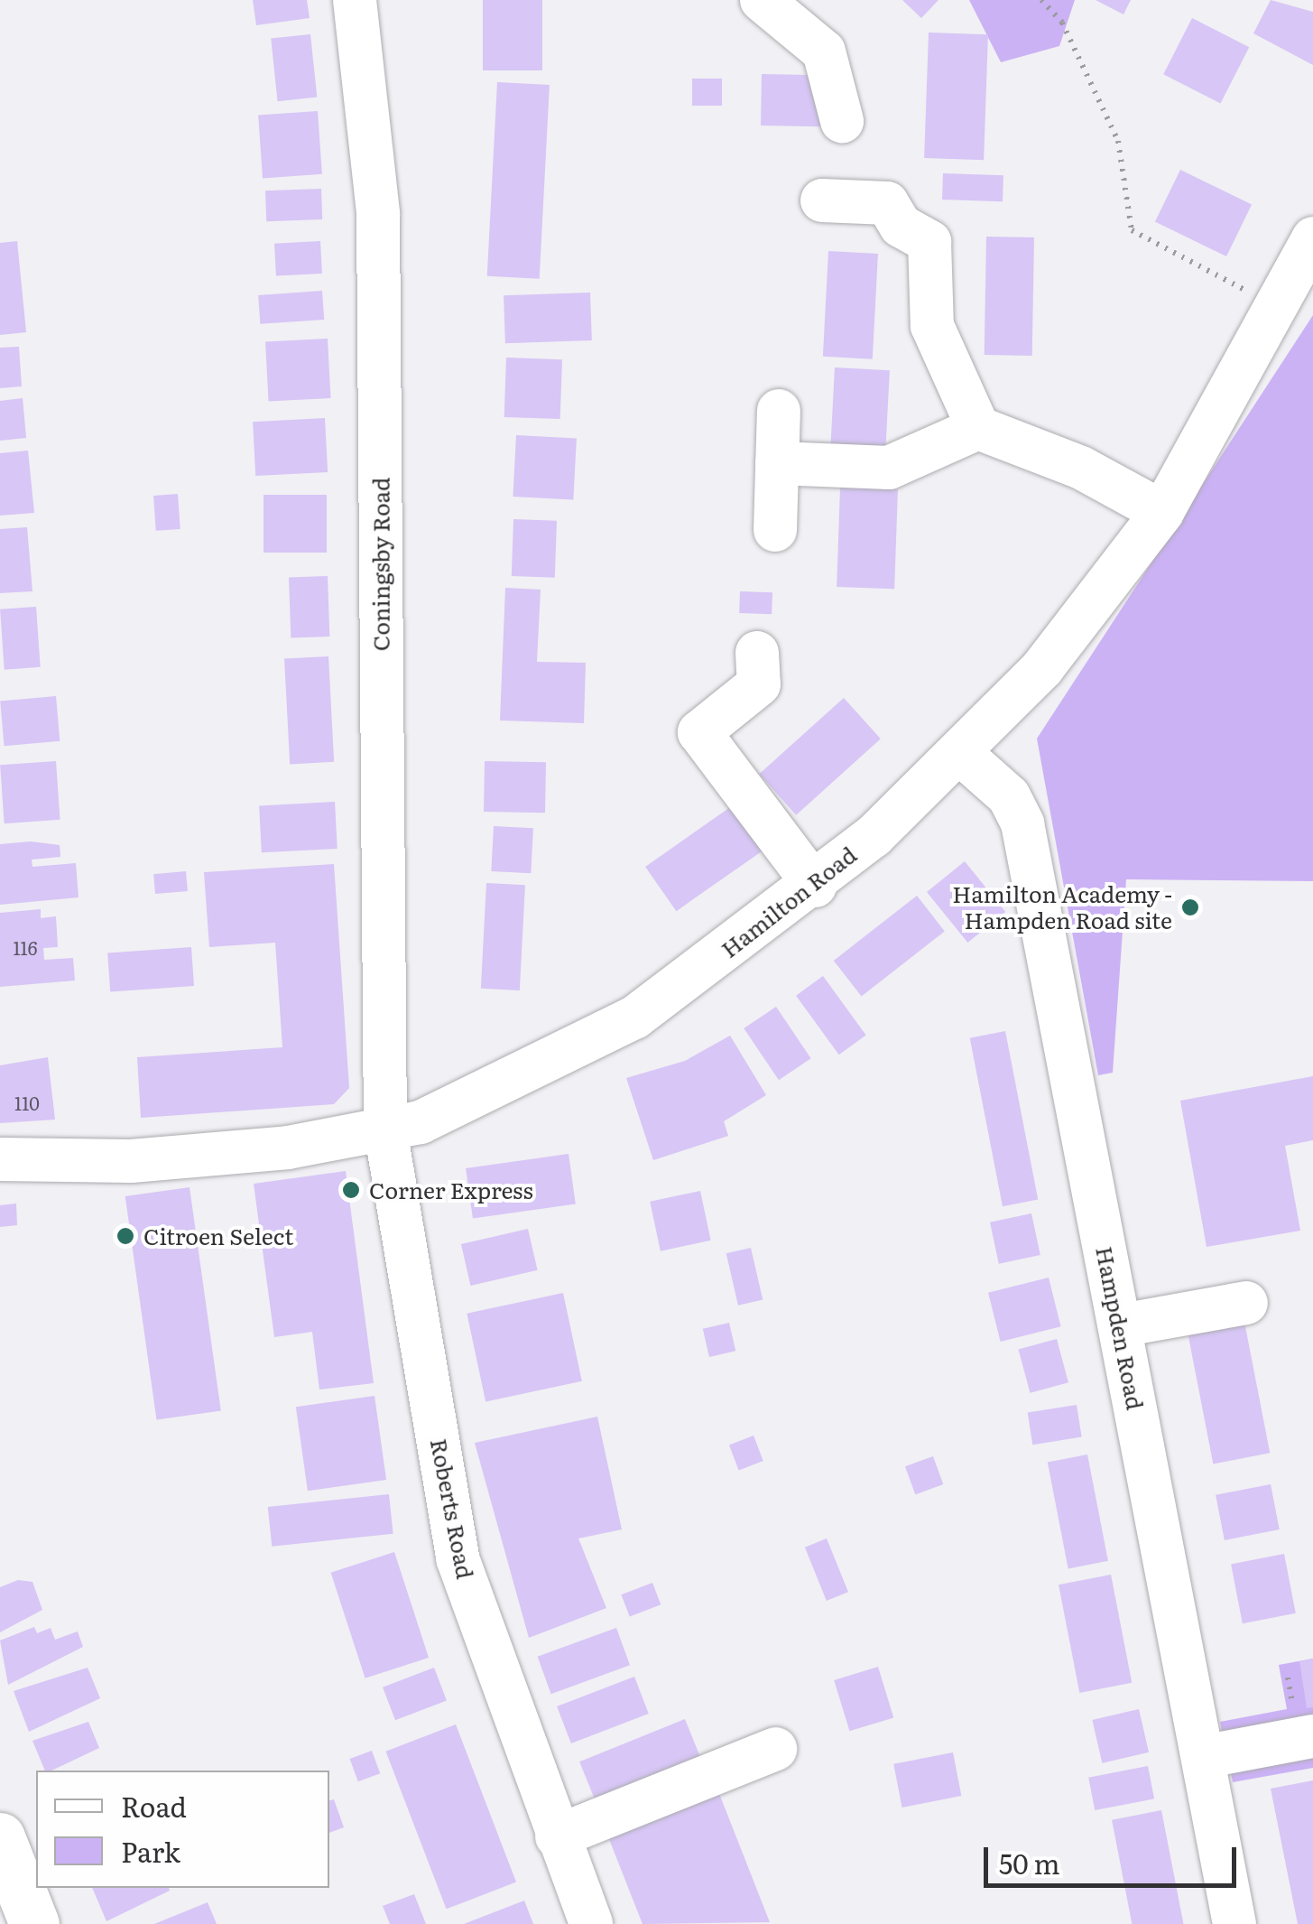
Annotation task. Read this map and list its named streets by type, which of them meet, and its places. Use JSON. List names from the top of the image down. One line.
{"streets":{"street":["Coningsby Road","Hamilton Road","Hampden Road","Roberts Road"]},"crossings":[["Coningsby Road","Hamilton Road"],["Coningsby Road","Roberts Road"],["Hamilton Road","Hampden Road"],["Hamilton Road","Roberts Road"]],"places":["Hamilton Academy - Hampden Road site","Corner Express","Citroen Select"],"house_numbers":["116","110"],"legend":["Road","Park"],"scale_bar":"50 m"}
